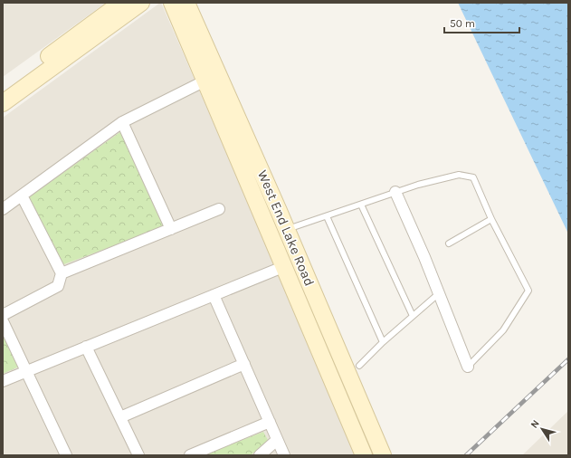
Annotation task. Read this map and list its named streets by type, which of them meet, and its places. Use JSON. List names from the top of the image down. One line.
{"streets":{"street":["West End Lake Road"]},"scale_bar":"50 m","north":"top left"}
